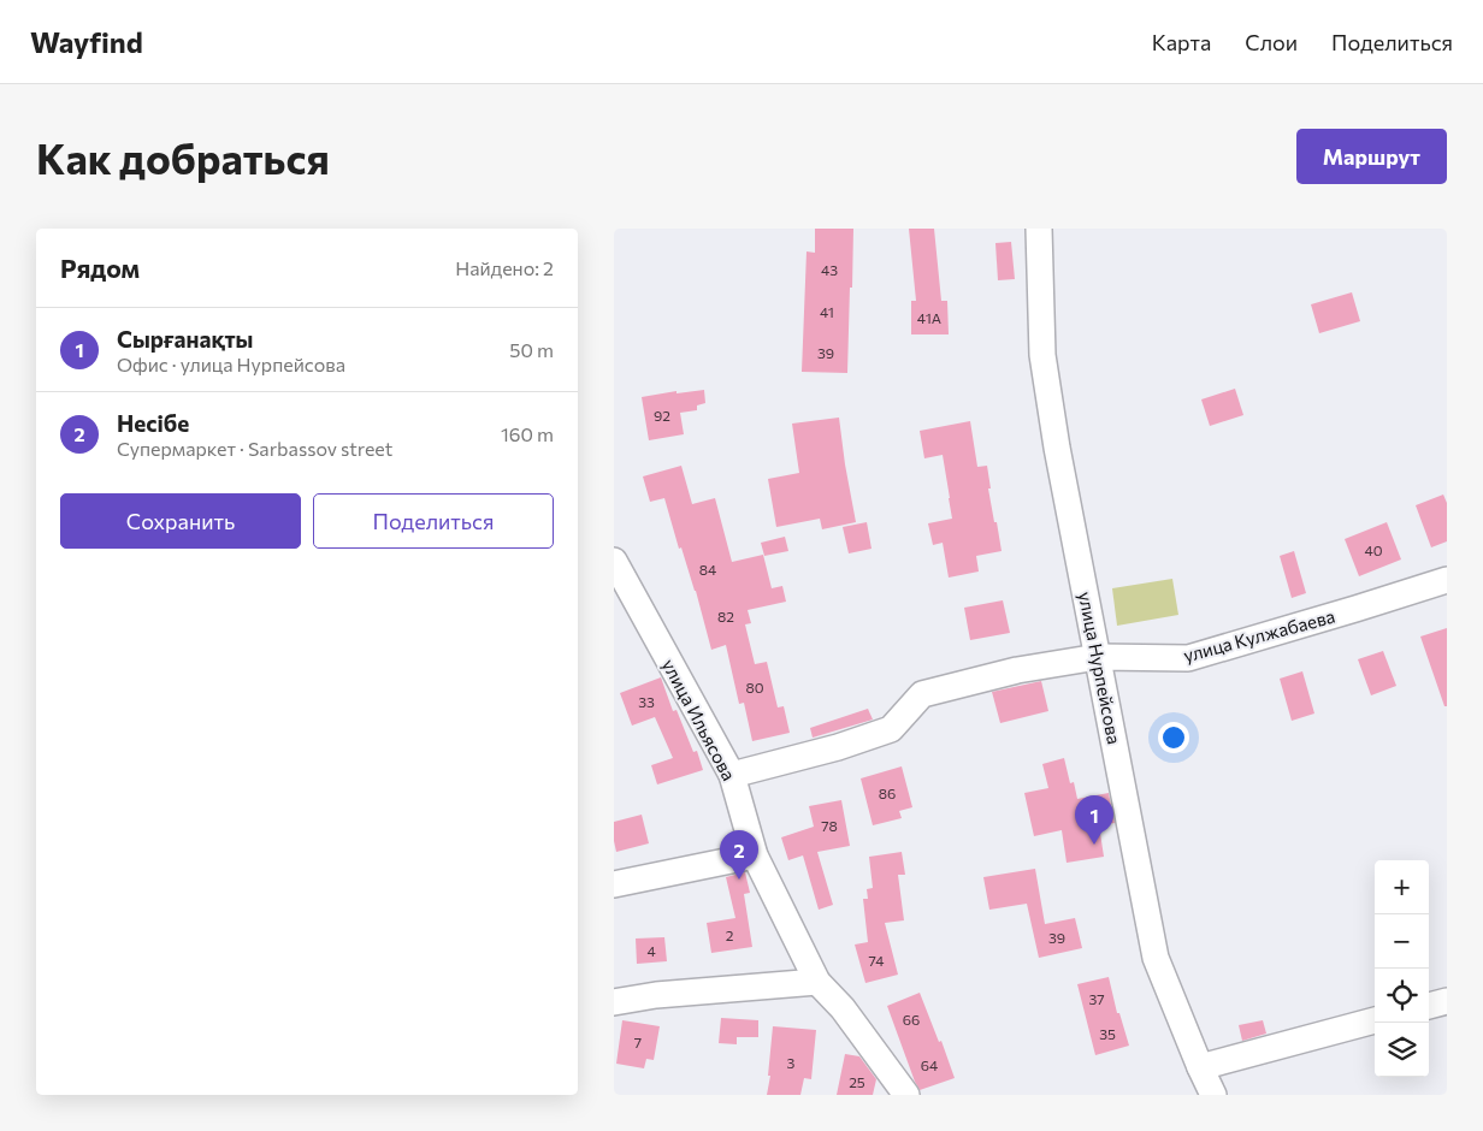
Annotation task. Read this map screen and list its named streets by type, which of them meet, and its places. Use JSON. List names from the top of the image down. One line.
{"streets":{"street":["улица Кулжабаева","улица Нурпейсова","улица Ильясова"]},"crossings":[["улица Кулжабаева","улица Нурпейсова"],["улица Кулжабаева","улица Ильясова"]],"house_numbers":["43","41","41А","39","92","40","84","82","80","33","86","78","2","39","4","74","37","66","35","7","3","64","25"],"page":{"header":"Wayfind","nav":["Карта","Слои","Поделиться"],"buttons":["Маршрут",["Сохранить","Поделиться"]],"title":"Как добраться","heading":["Рядом","Найдено: 2"],"list":[{"mark":"1","name":"Сырғанақты","note":"Офис · улица Нурпейсова","value":"50 m"},{"mark":"2","name":"Несібе","note":"Супермаркет · Sarbassov street","value":"160 m"}],"pins":["1","2"],"map_buttons":["+","−"]}}
